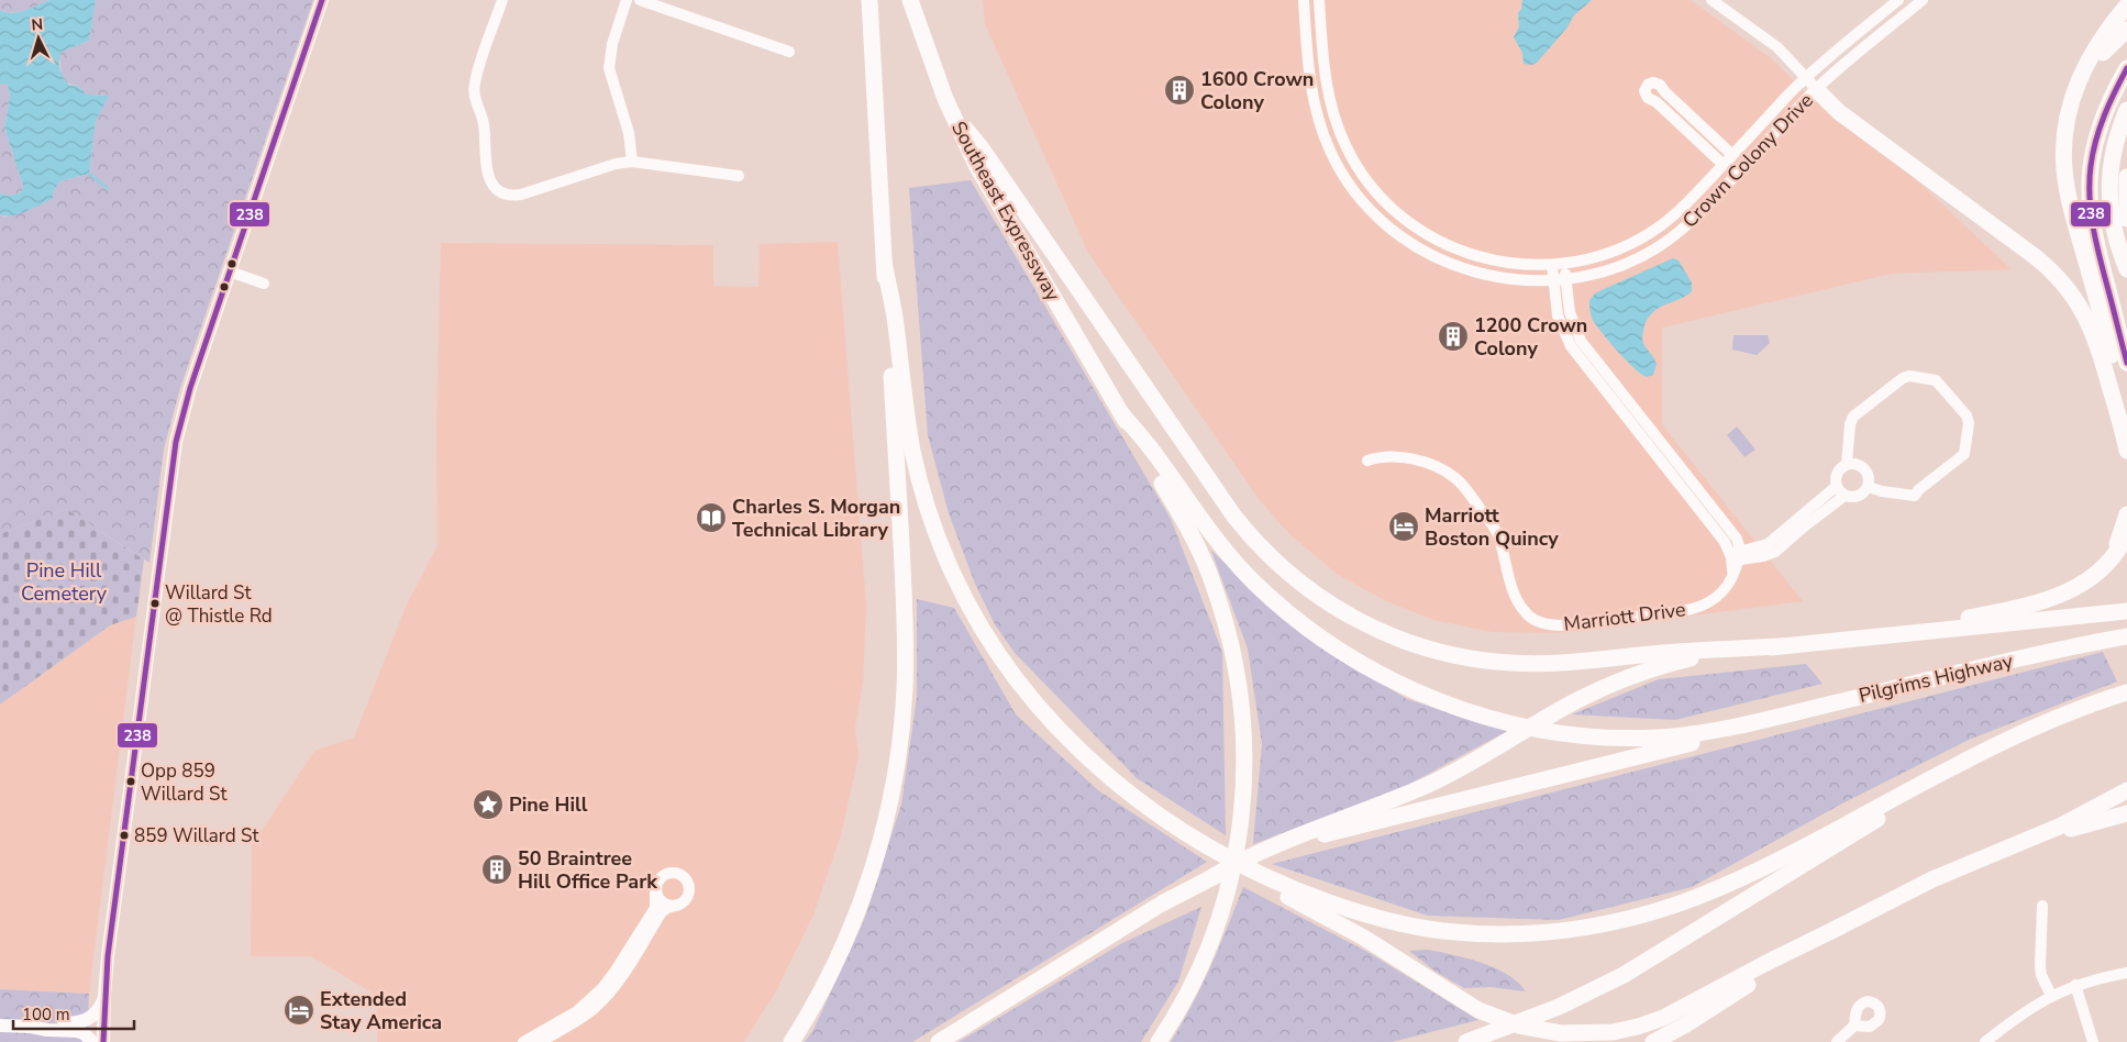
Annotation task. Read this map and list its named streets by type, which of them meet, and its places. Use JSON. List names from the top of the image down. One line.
{"streets":{"highway":["Southeast Expressway","Pilgrims Highway"],"street":["Crown Colony Drive","Marriott Drive"]},"crossings":[["Crown Colony Drive","Marriott Drive"]],"parks":["Pine Hill Cemetery"],"places":{"building":["1600 Crown Colony","1200 Crown Colony","50 Braintree Hill Office Park"],"library":["Charles S. Morgan Technical Library"],"hotel":["Marriott Boston Quincy","Extended Stay America"],"other":["Willard St @ Thistle Rd","Opp 859 Willard St","859 Willard St"],"place":["Pine Hill"]},"lines":["transit line 238"],"scale_bar":"100 m","north":"top"}
